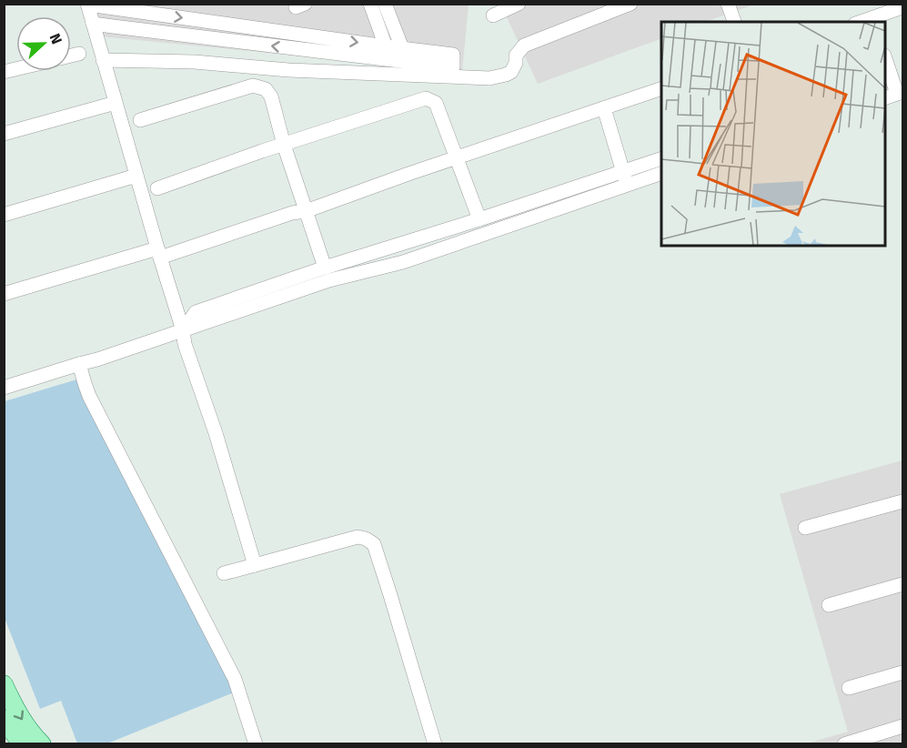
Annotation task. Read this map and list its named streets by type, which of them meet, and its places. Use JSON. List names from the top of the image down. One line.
{"north":"right"}
